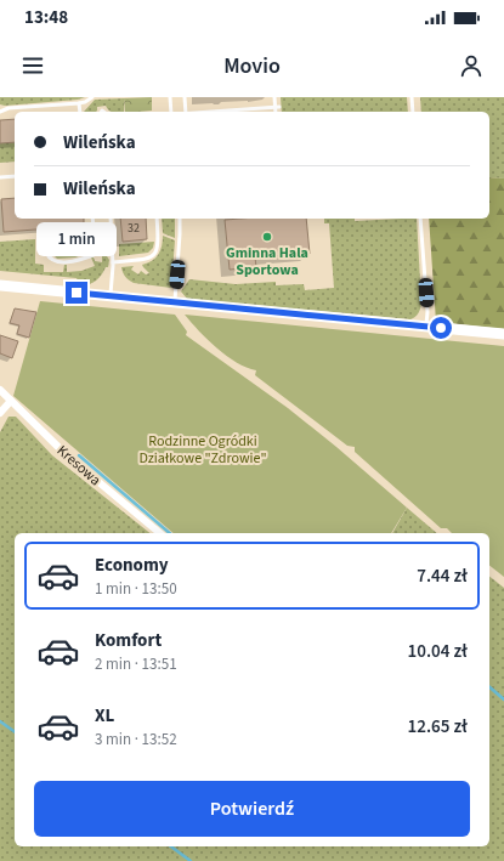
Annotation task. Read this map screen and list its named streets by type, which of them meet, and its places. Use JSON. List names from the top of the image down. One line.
{"streets":{"street":["Kresowa"]},"parks":["Rodzinne Ogródki Działkowe \"Zdrowie\""],"places":["Gminna Hala Sportowa"],"house_numbers":["32"],"page":{"status":"13:48","header":"Movio","banner":["Wileńska","Wileńska"],"bubble":"1 min","list":[{"name":"Economy","note":"1 min · 13:50","value":"7.44 zł"},{"name":"Komfort","note":"2 min · 13:51","value":"10.04 zł"},{"name":"XL","note":"3 min · 13:52","value":"12.65 zł"}],"buttons":"Potwierdź"}}
